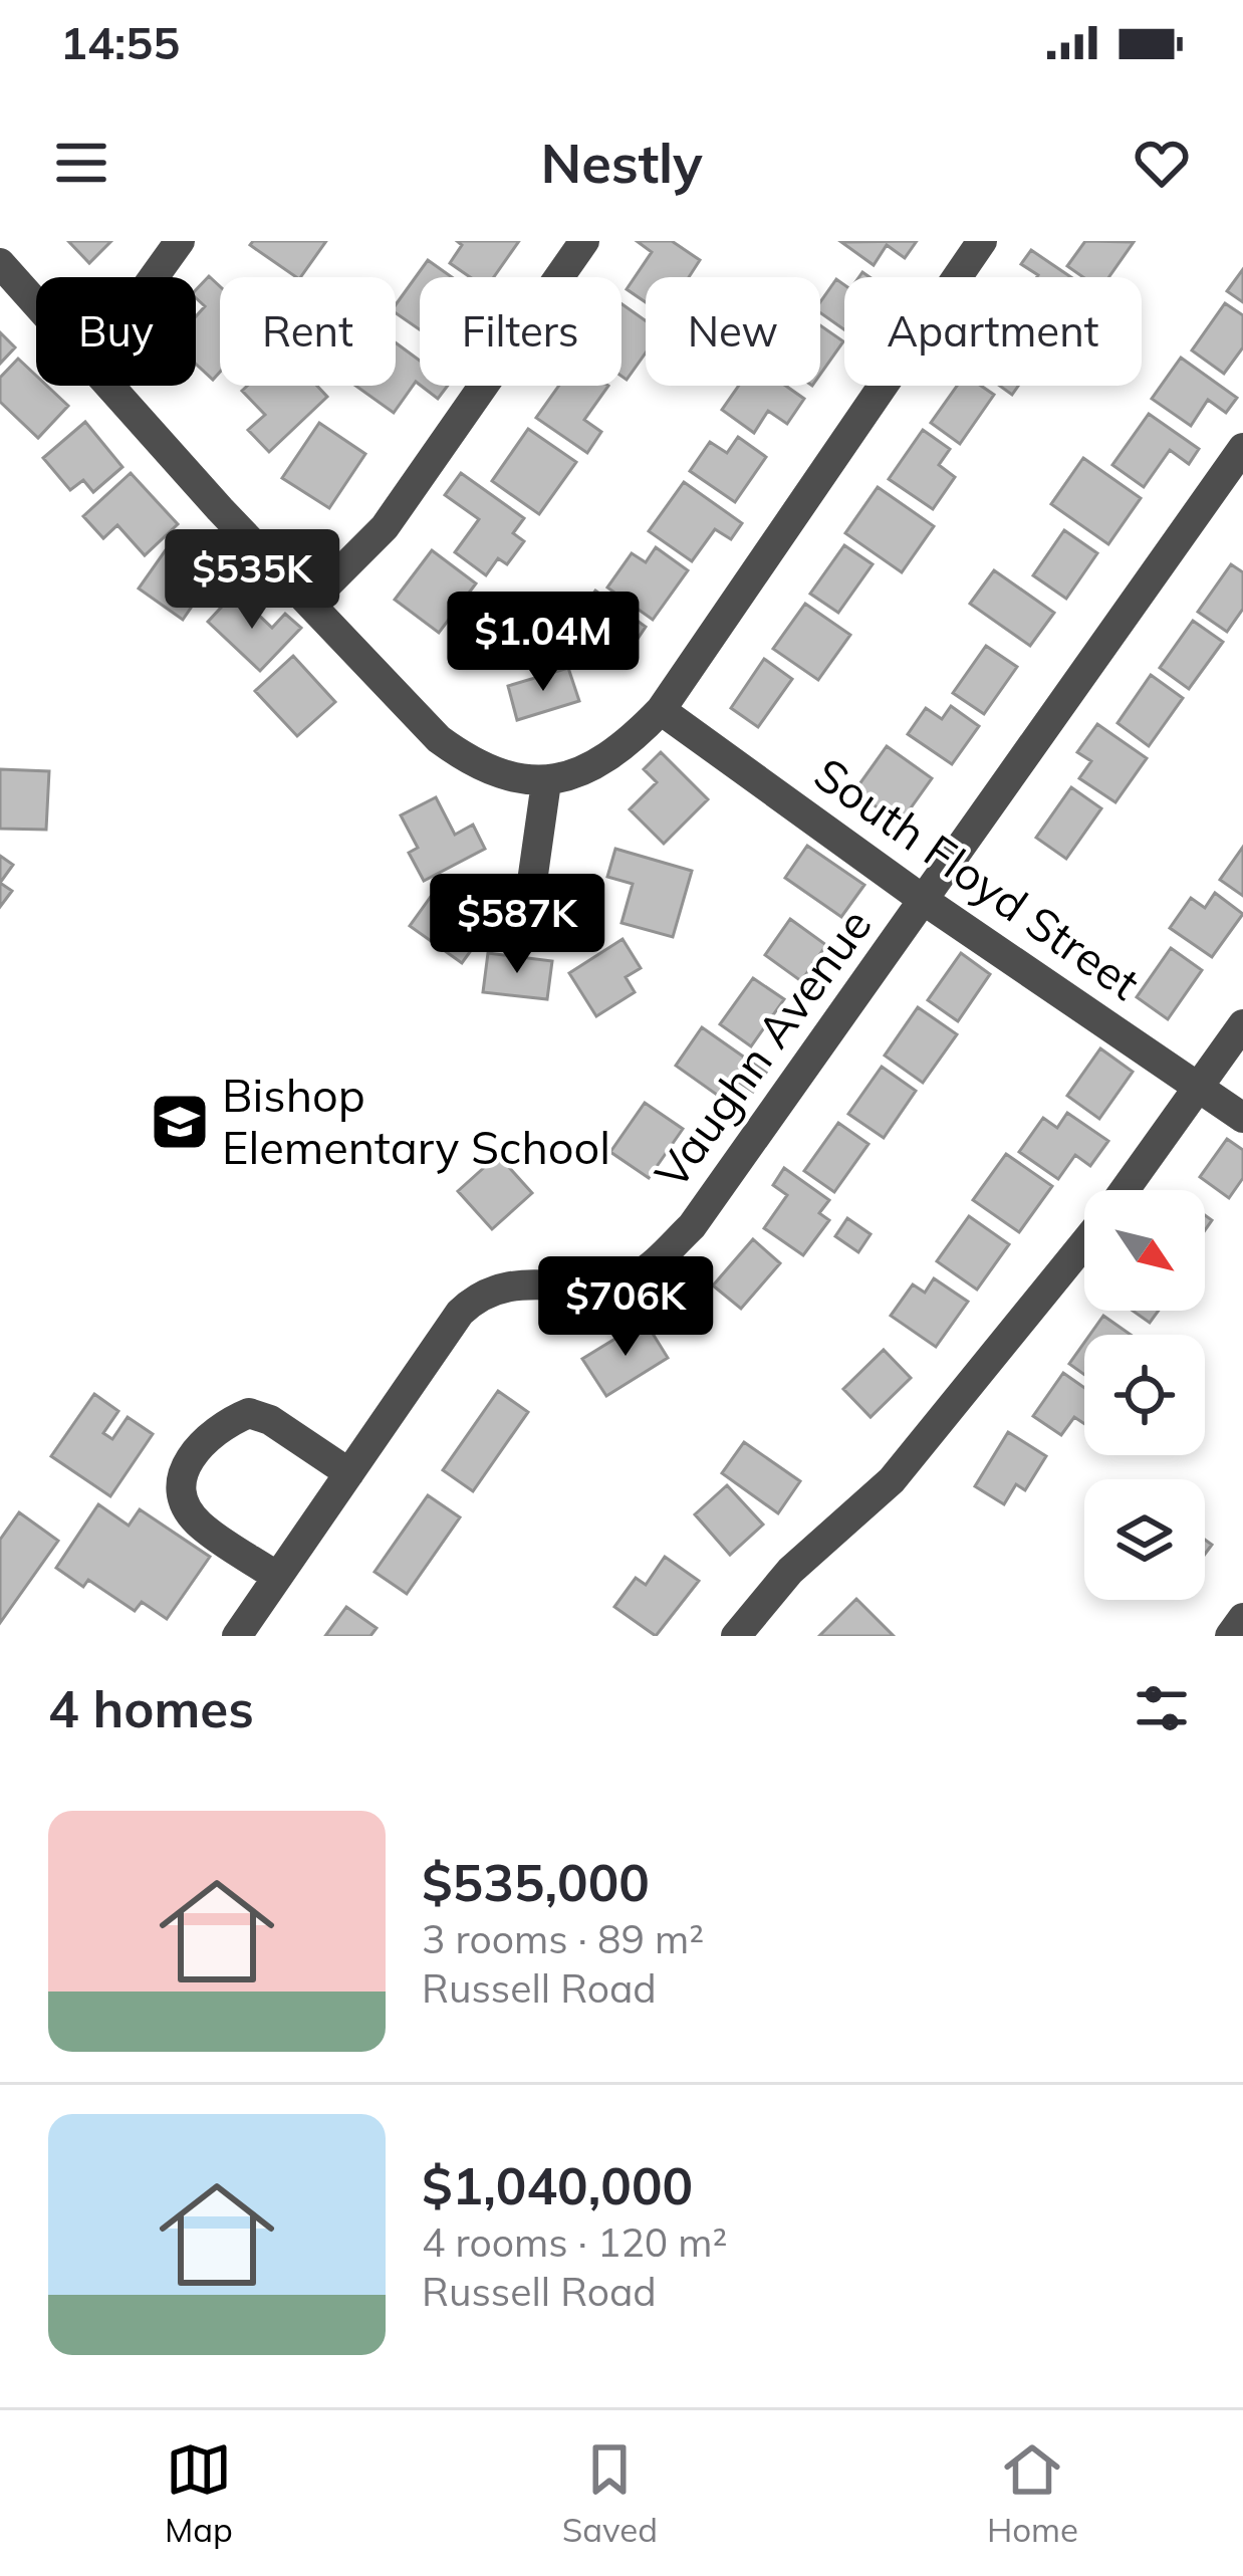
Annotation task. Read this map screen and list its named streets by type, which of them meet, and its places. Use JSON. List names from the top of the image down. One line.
{"streets":{"street":["South Floyd Street","Vaughn Avenue"]},"crossings":[["South Floyd Street","Vaughn Avenue"]],"places":{"school or university":["Bishop Elementary School"]},"north":"bottom right","page":{"status":"14:55","header":"Nestly","chip":["Buy","Rent","Filters","New","Apartment"],"price":["$535K","$1.04M","$587K","$706K"],"heading":"4 homes","list":[{"name":"$535,000","note":"3 rooms · 89 m² · Russell Road"},{"name":"$1,040,000","note":"4 rooms · 120 m² · Russell Road"}],"tabs":["Map","Saved","Home"]}}
